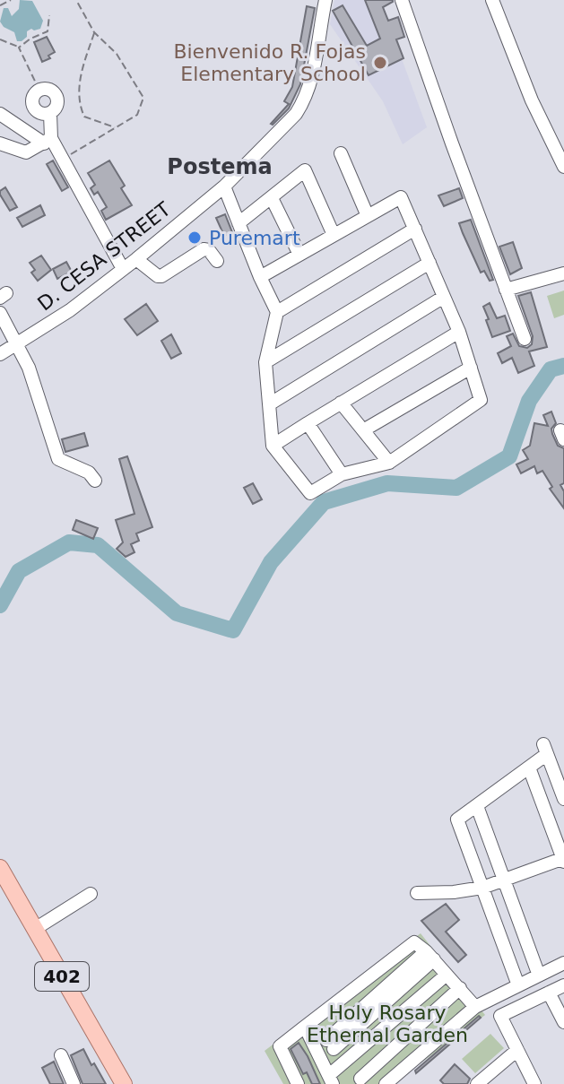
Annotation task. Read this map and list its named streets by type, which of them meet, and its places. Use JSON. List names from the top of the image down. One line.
{"streets":{"main road":["402"],"street":["D. CESA STREET"]},"districts":["Postema"],"parks":["Holy Rosary Ethernal Garden"],"places":["Bienvenido R. Fojas Elementary School","Puremart"]}
